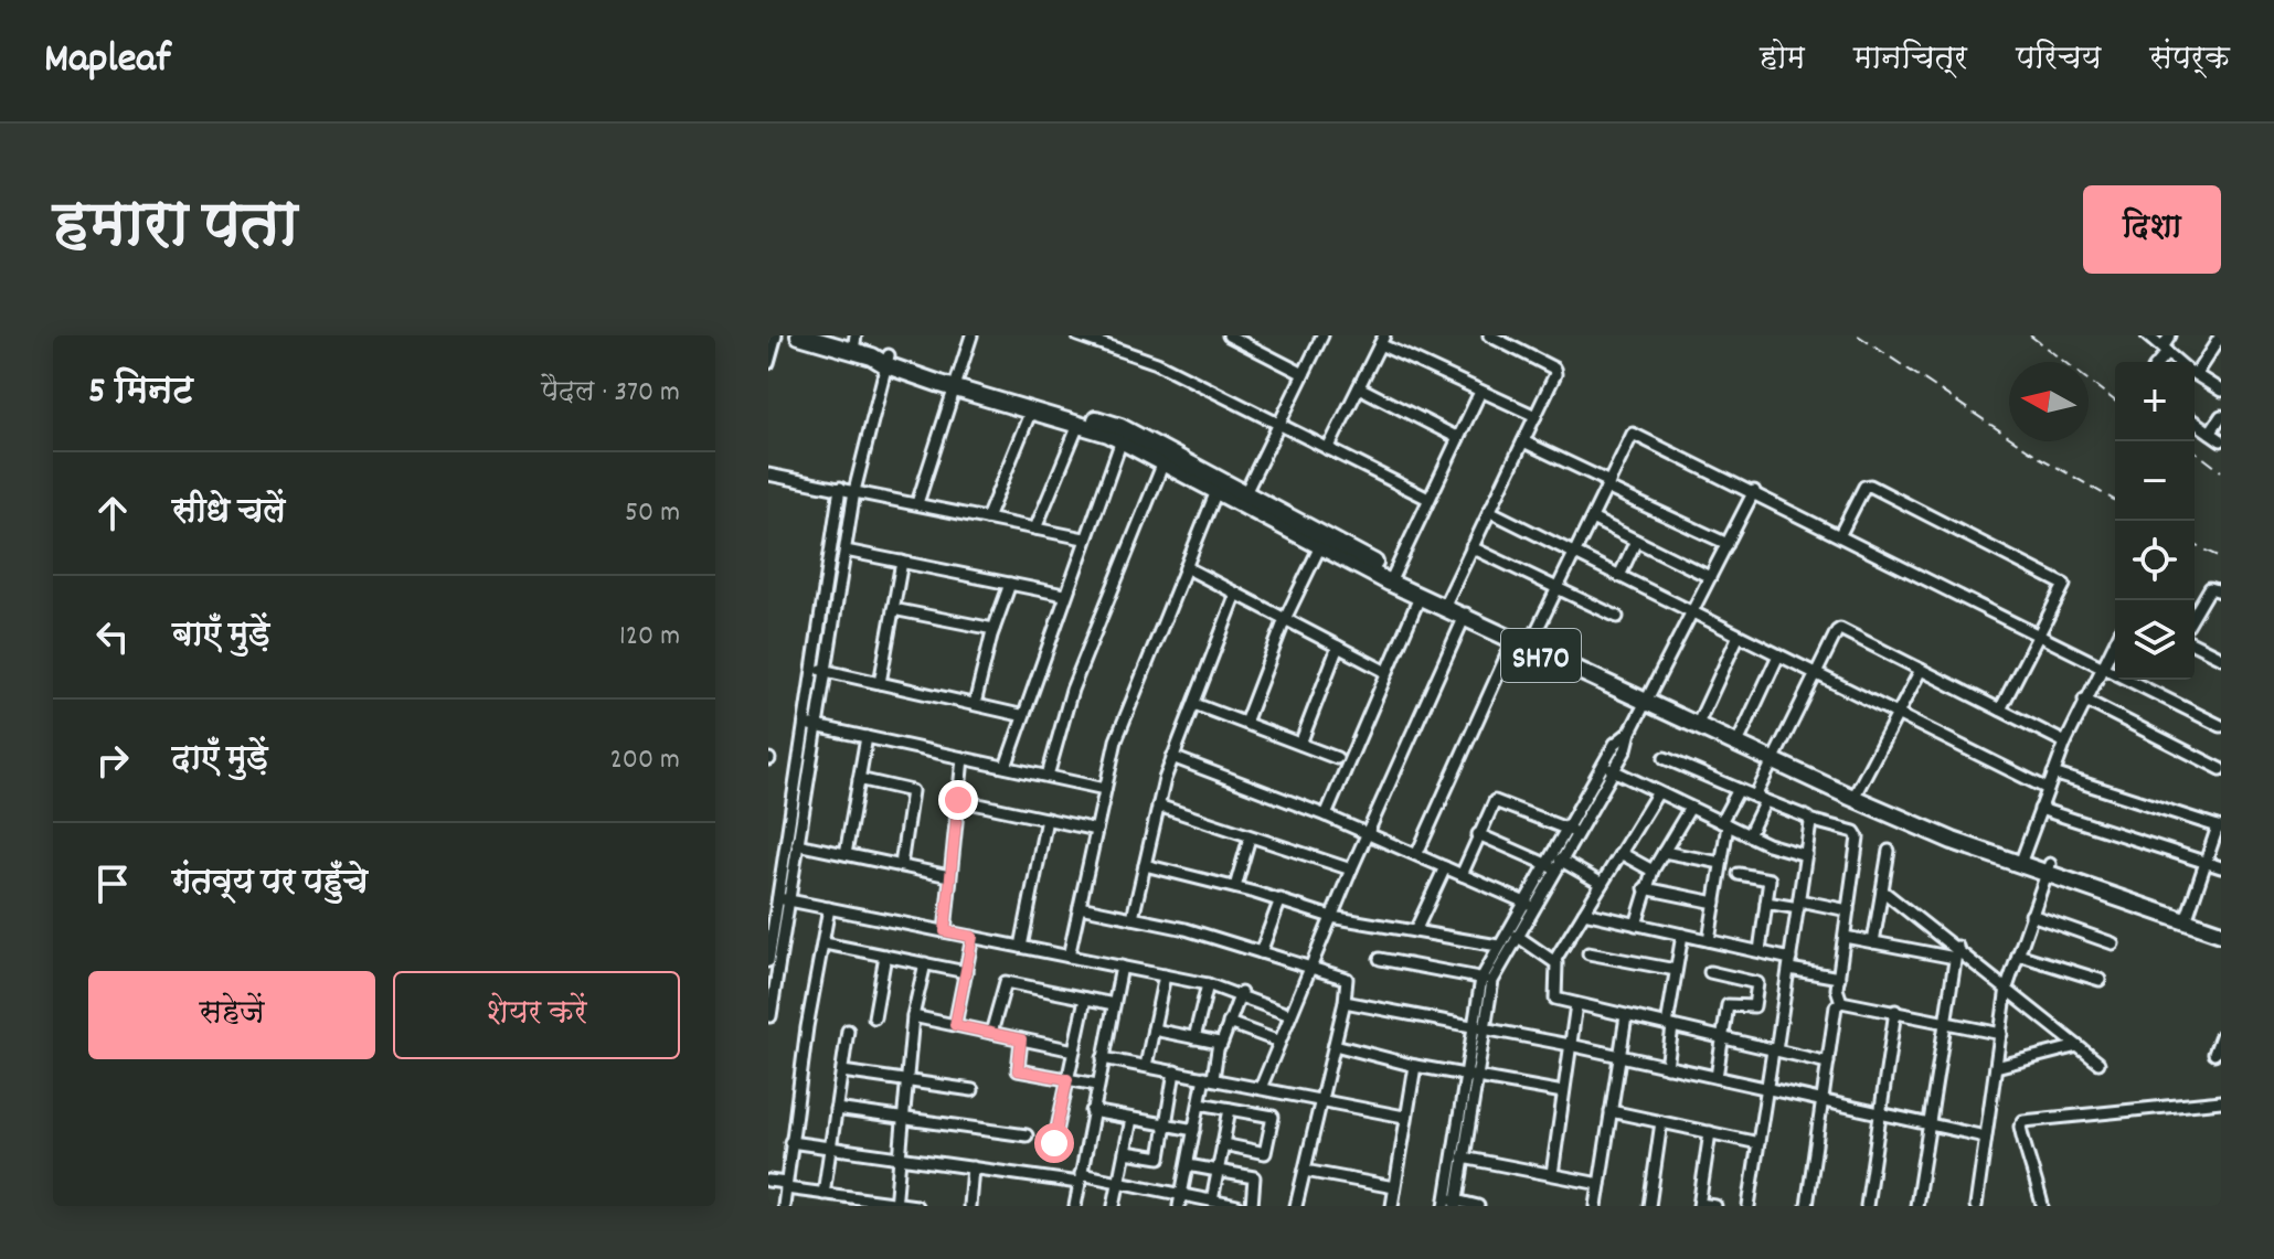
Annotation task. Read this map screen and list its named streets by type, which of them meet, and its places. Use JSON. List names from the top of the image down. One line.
{"streets":{"main road":["SH70"]},"north":"left","page":{"header":"Mapleaf","nav":["होम","मानचित्र","परिचय","संपर्क"],"title":"हमारा पता","buttons":["दिशा",["सहेजें","शेयर करें"]],"heading":["5 मिनट","पैदल · 370 m"],"map_buttons":["+","−"],"list":[["सीधे चलें","50 m"],["बाएँ मुड़ें","120 m"],["दाएँ मुड़ें","200 m"],"गंतव्य पर पहुँचे"]}}
